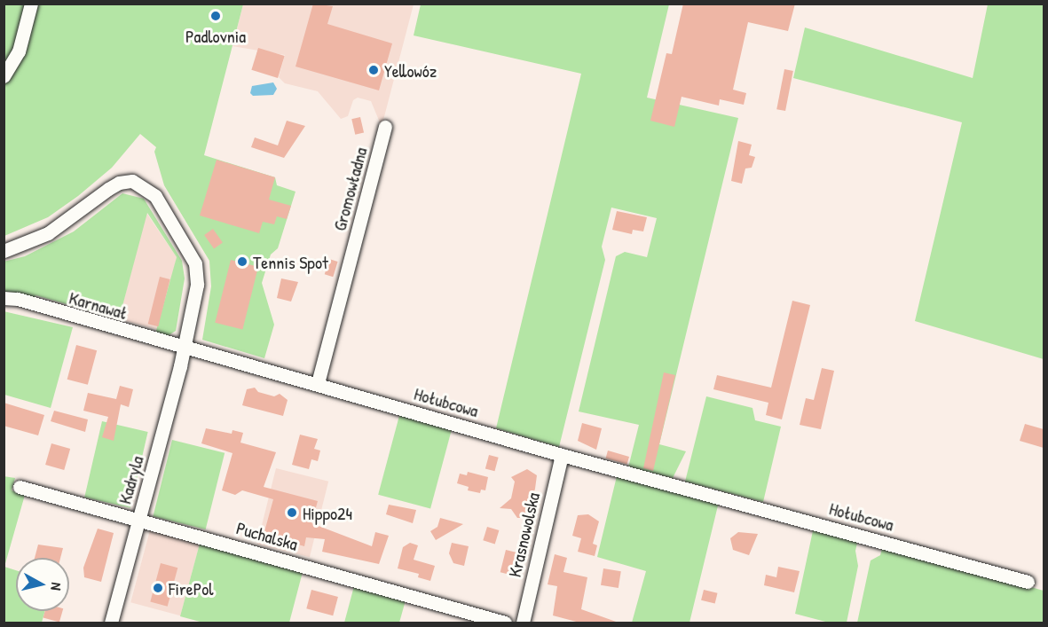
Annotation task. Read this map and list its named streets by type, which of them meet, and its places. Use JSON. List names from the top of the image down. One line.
{"streets":{"street":["Gromowładna","Karnawał","Hołubcowa","Kadryla","Krasnowolska","Puchalska"]},"crossings":[["Gromowładna","Hołubcowa"],["Karnawał","Hołubcowa"],["Karnawał","Kadryla"],["Hołubcowa","Kadryla"],["Hołubcowa","Krasnowolska"],["Kadryla","Puchalska"]],"places":["Padlovnia","Yellowóz","Tennis Spot","Hippo24","FirePol"],"north":"right"}
